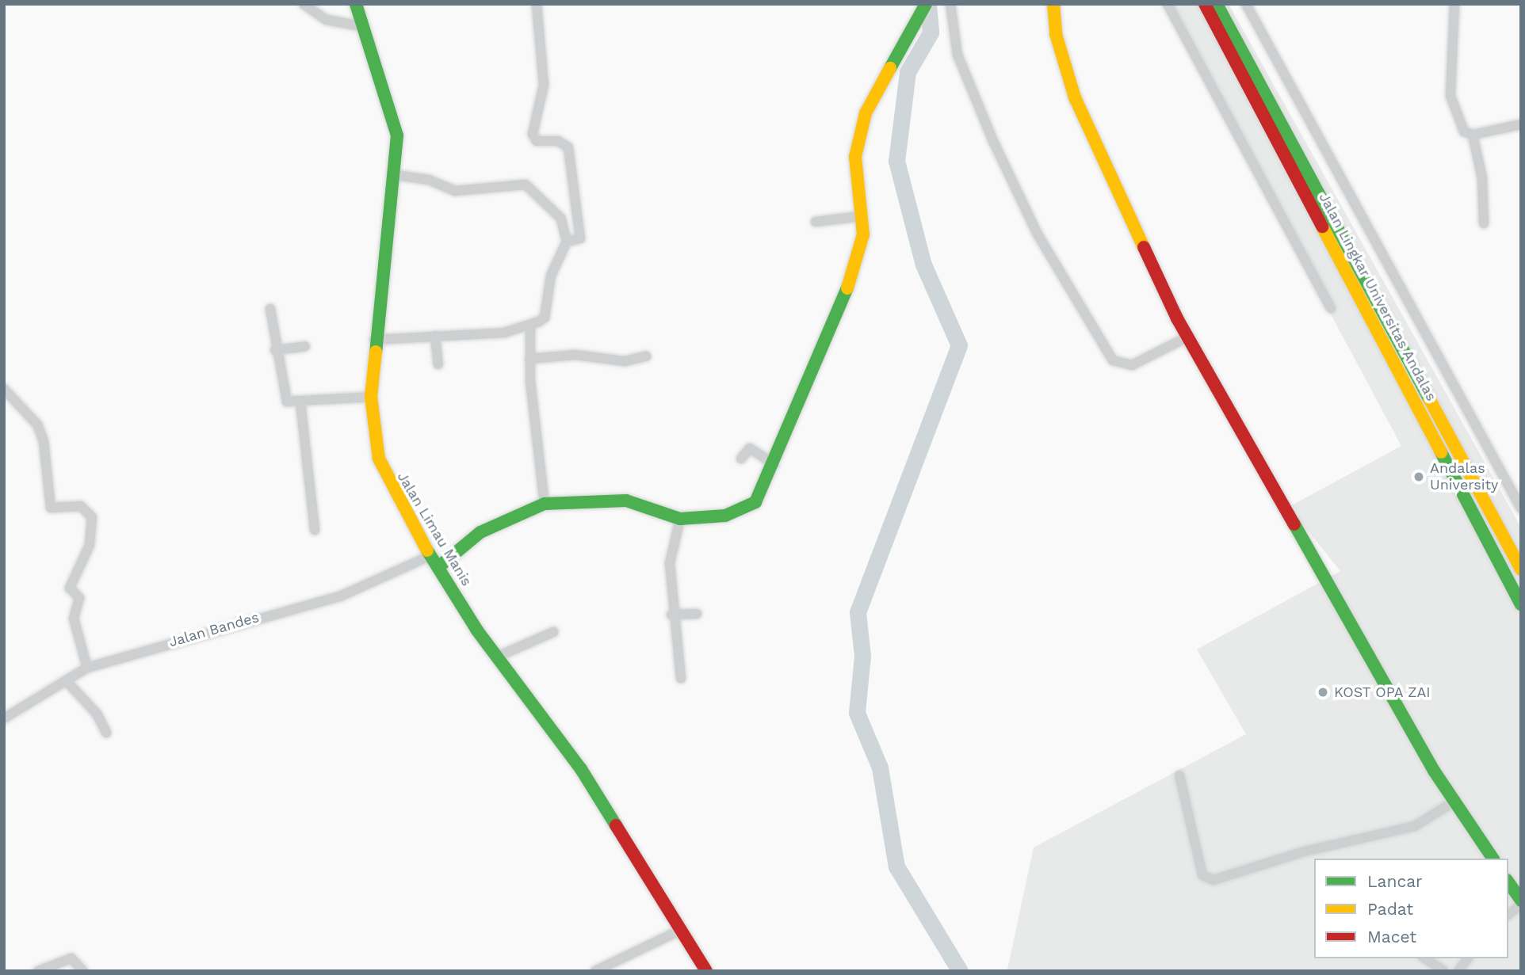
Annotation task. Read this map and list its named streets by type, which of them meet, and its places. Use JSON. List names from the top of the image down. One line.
{"streets":{"street":["Jalan Lingkar Universitas Andalas","Jalan Limau Manis","Jalan Bandes"]},"crossings":[["Jalan Limau Manis","Jalan Bandes"]],"places":["Andalas University","KOST OPA ZAI"],"legend":["Lancar","Padat","Macet"]}
